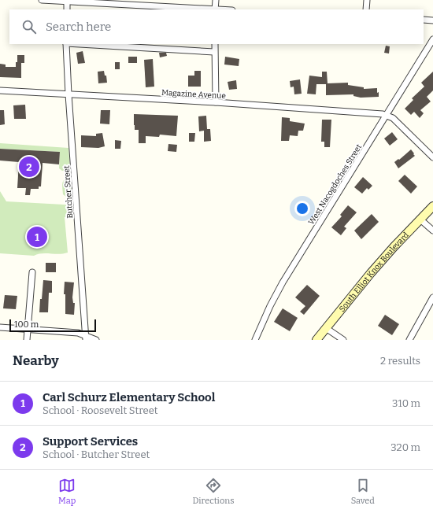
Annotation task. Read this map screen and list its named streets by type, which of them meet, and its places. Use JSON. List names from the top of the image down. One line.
{"streets":{"main road":["South Elliot Knox Boulevard"],"street":["Magazine Avenue","West Nacogdoches Street","Butcher Street"]},"crossings":[["Magazine Avenue","West Nacogdoches Street"],["Magazine Avenue","Butcher Street"]],"scale_bar":"100 m","page":{"search":"Search here","pins":["2","1"],"scale":"100 m","heading":["Nearby","2 results"],"list":[{"mark":"1","name":"Carl Schurz Elementary School","note":"School · Roosevelt Street","value":"310 m"},{"mark":"2","name":"Support Services","note":"School · Butcher Street","value":"320 m"}],"nav":["Map","Directions","Saved"]}}
